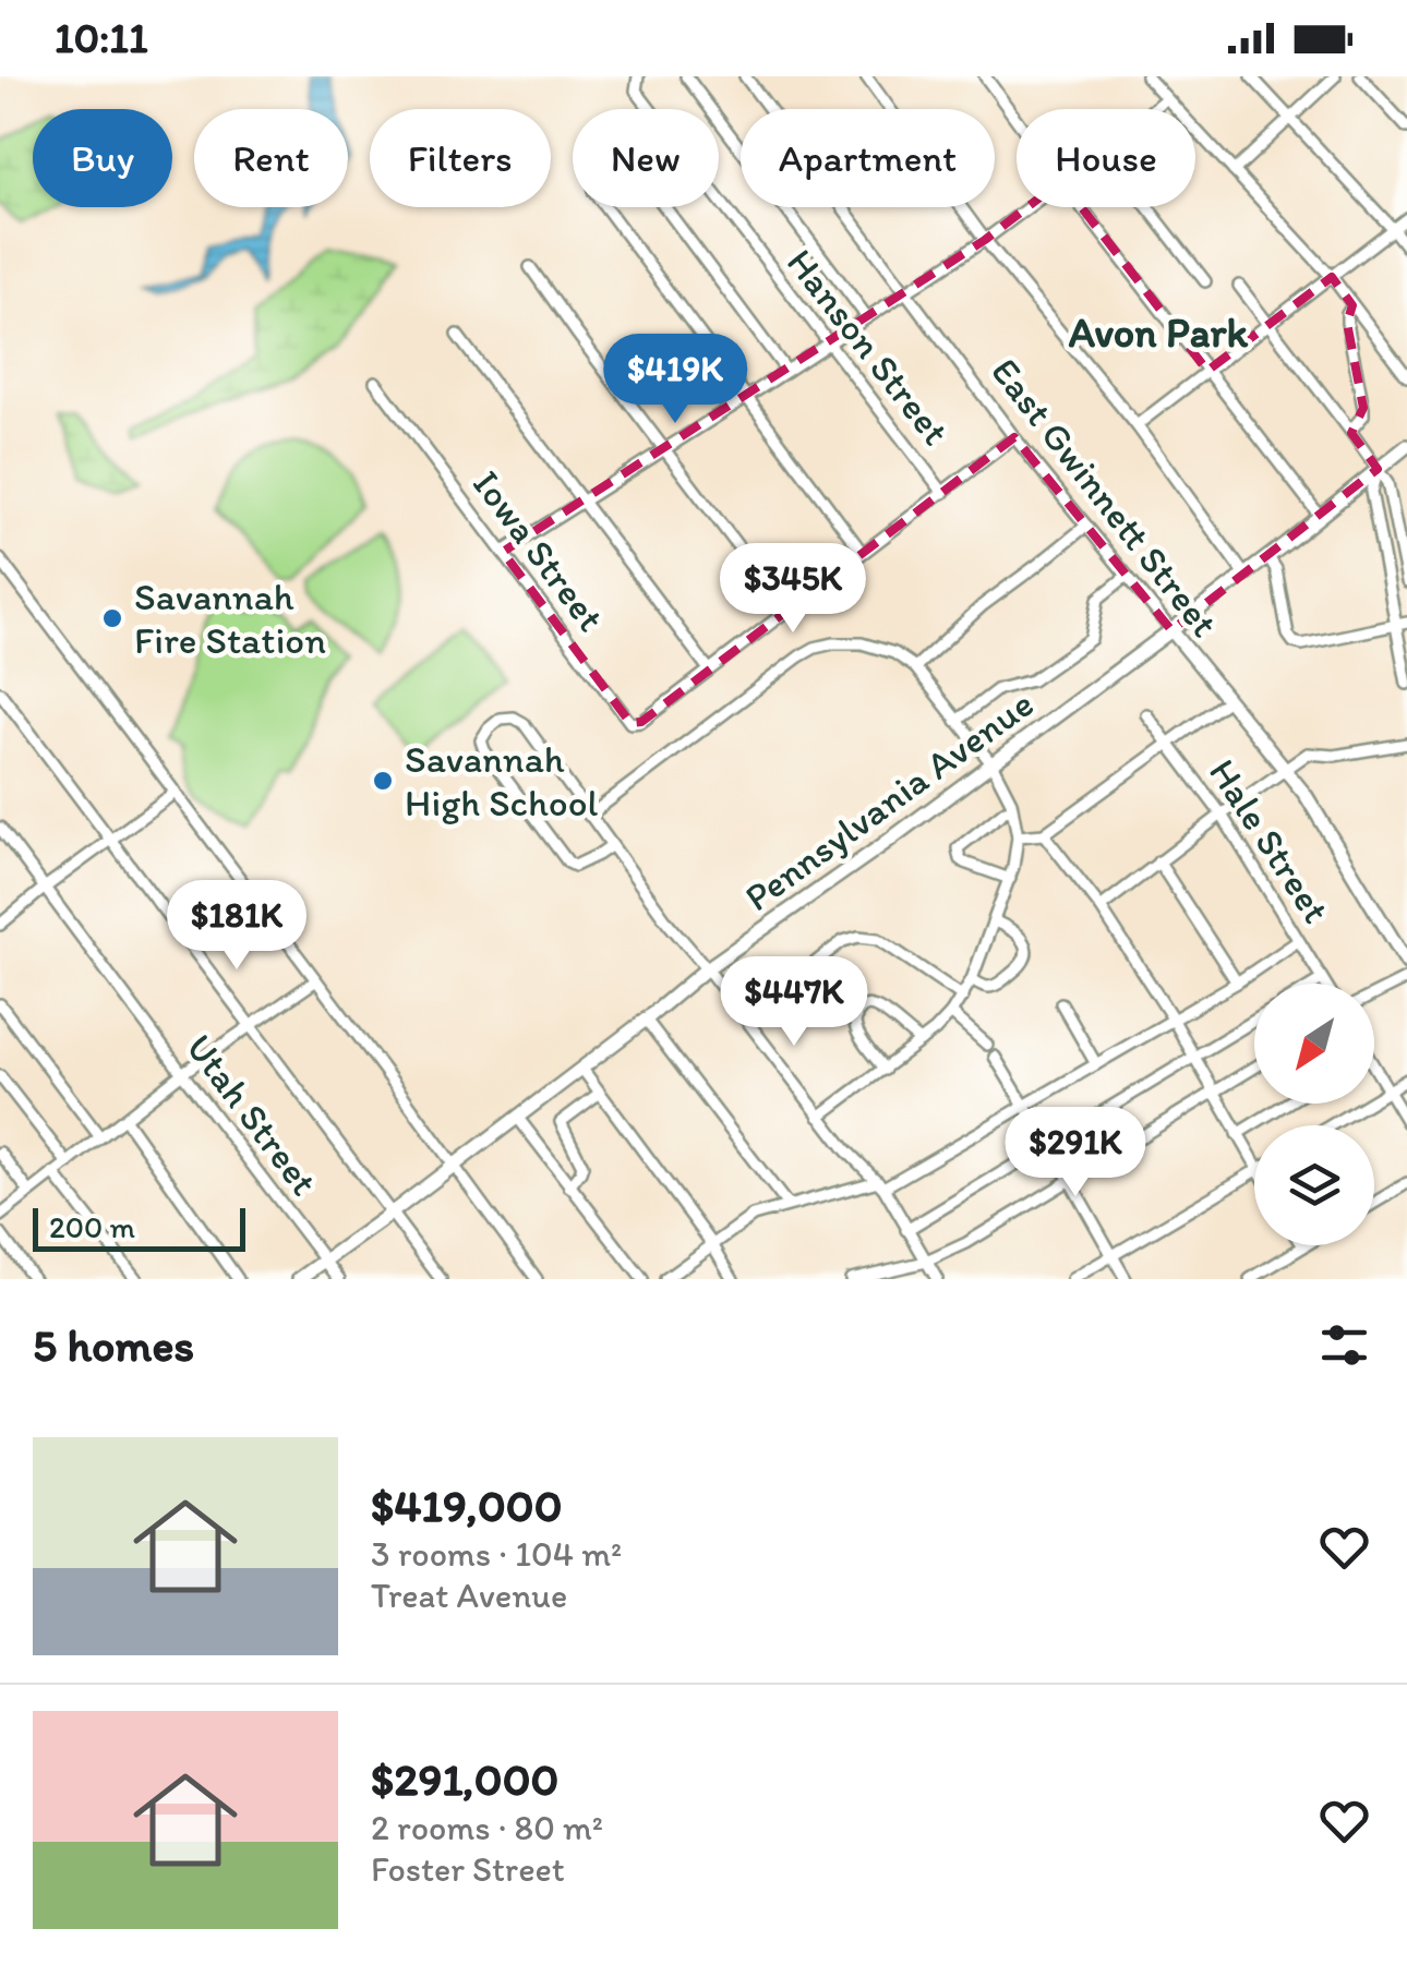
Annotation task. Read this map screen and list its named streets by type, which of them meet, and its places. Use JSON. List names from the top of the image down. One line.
{"streets":{"main road":["East Gwinnett Street","Pennsylvania Avenue"],"street":["Hanson Street","Iowa Street","Hale Street","Utah Street"]},"crossings":[["East Gwinnett Street","Pennsylvania Avenue"],["Pennsylvania Avenue","Utah Street"]],"districts":["Avon Park"],"places":["Savannah Fire Station","Savannah High School"],"scale_bar":"200 m","north":"bottom left","page":{"status":"10:11","chip":["Buy","Rent","Filters","New","Apartment","House"],"price":["$419K","$345K","$181K","$447K","$291K"],"scale":"200 m","heading":"5 homes","list":[{"name":"$419,000","note":"3 rooms · 104 m² · Treat Avenue"},{"name":"$291,000","note":"2 rooms · 80 m² · Foster Street"}]}}
